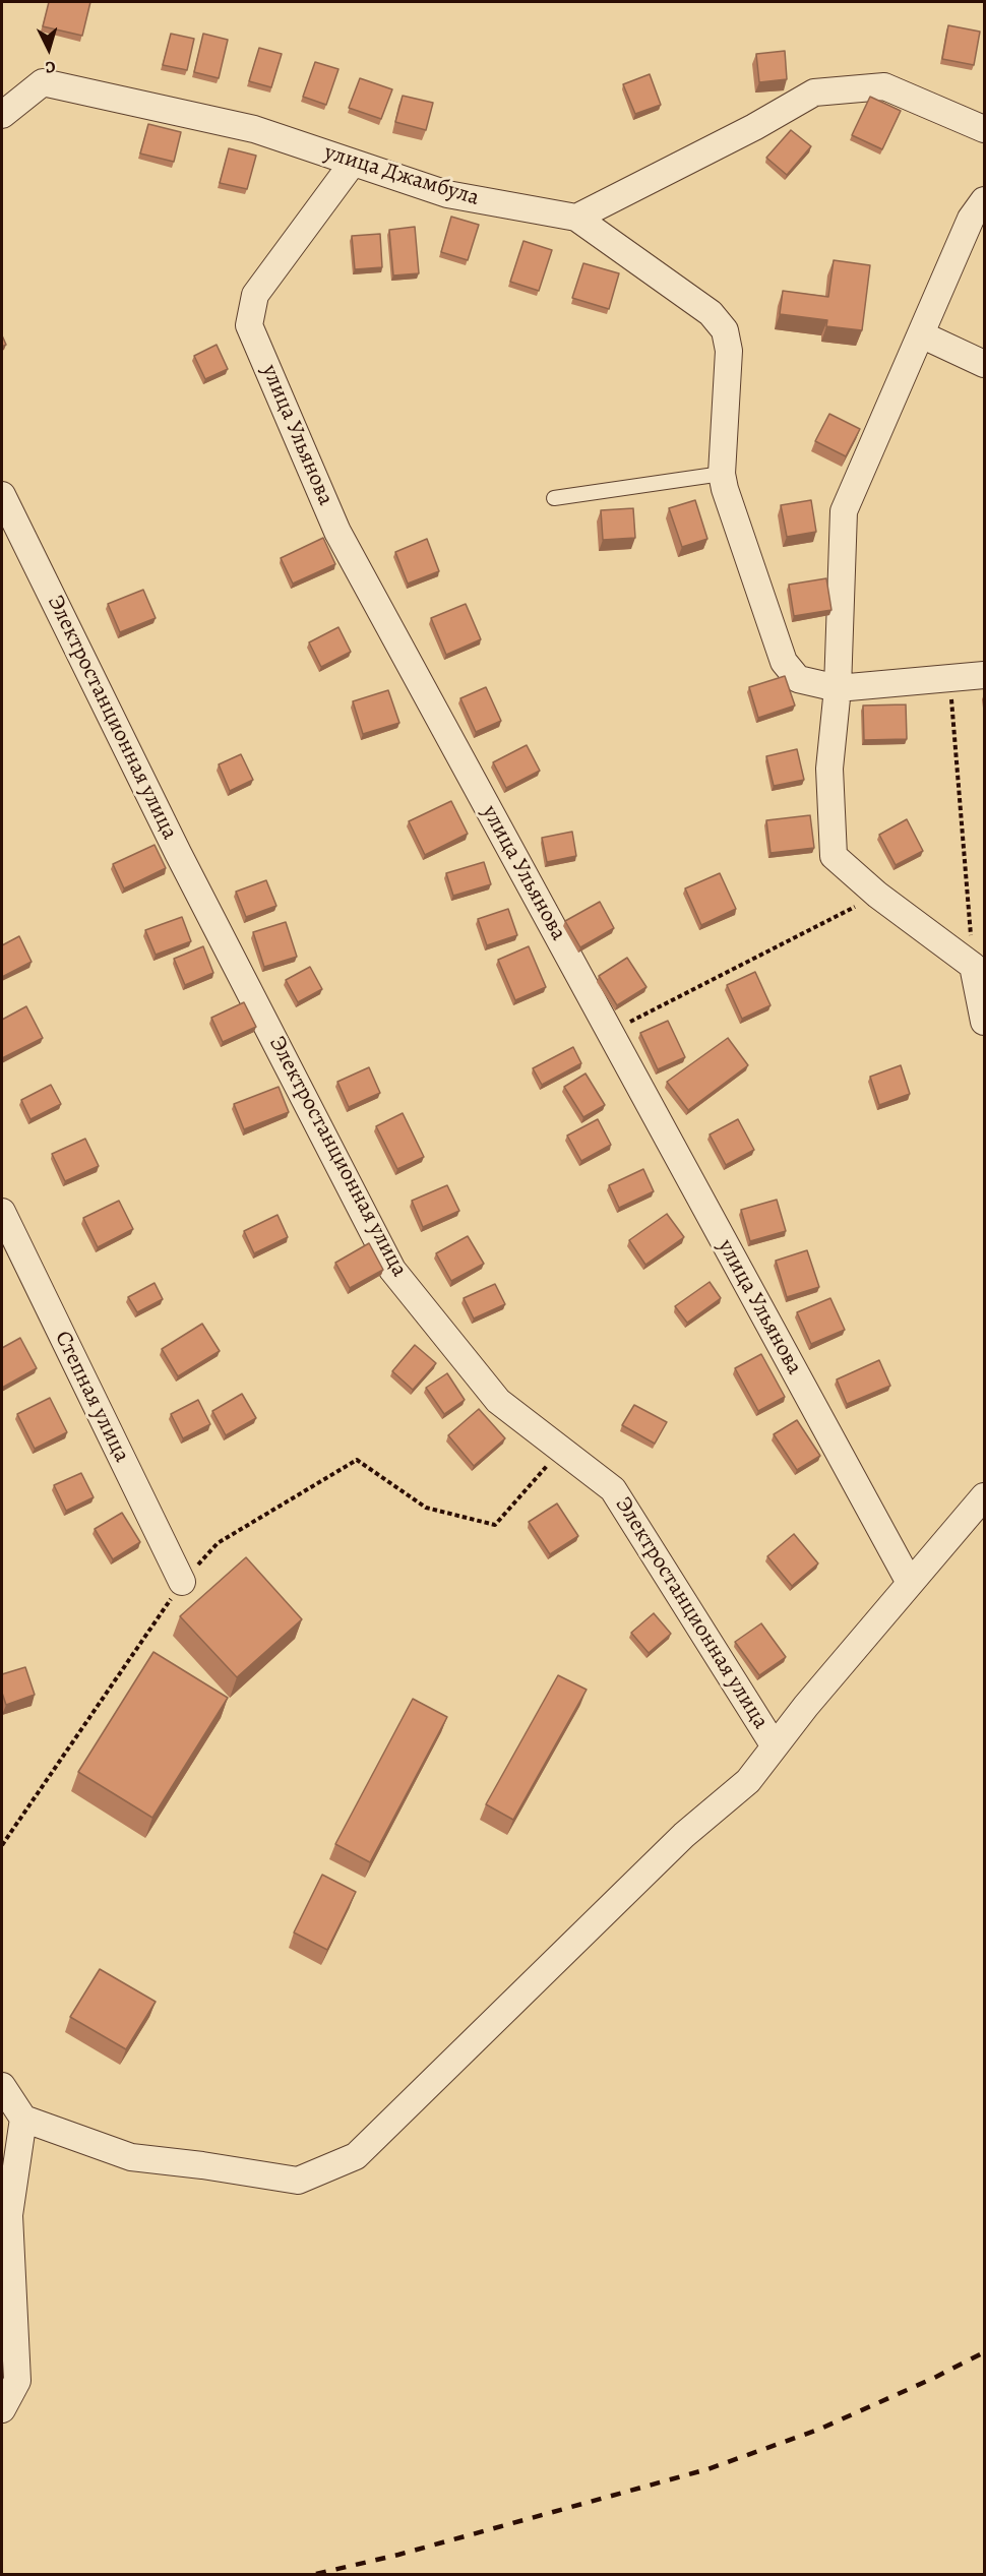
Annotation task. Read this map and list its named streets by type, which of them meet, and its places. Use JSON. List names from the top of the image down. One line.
{"streets":{"street":["улица Джамбула","улица Ульянова","Электростанционная улица","Степная улица"]},"crossings":[["улица Джамбула","улица Ульянова"]],"north":"bottom"}
